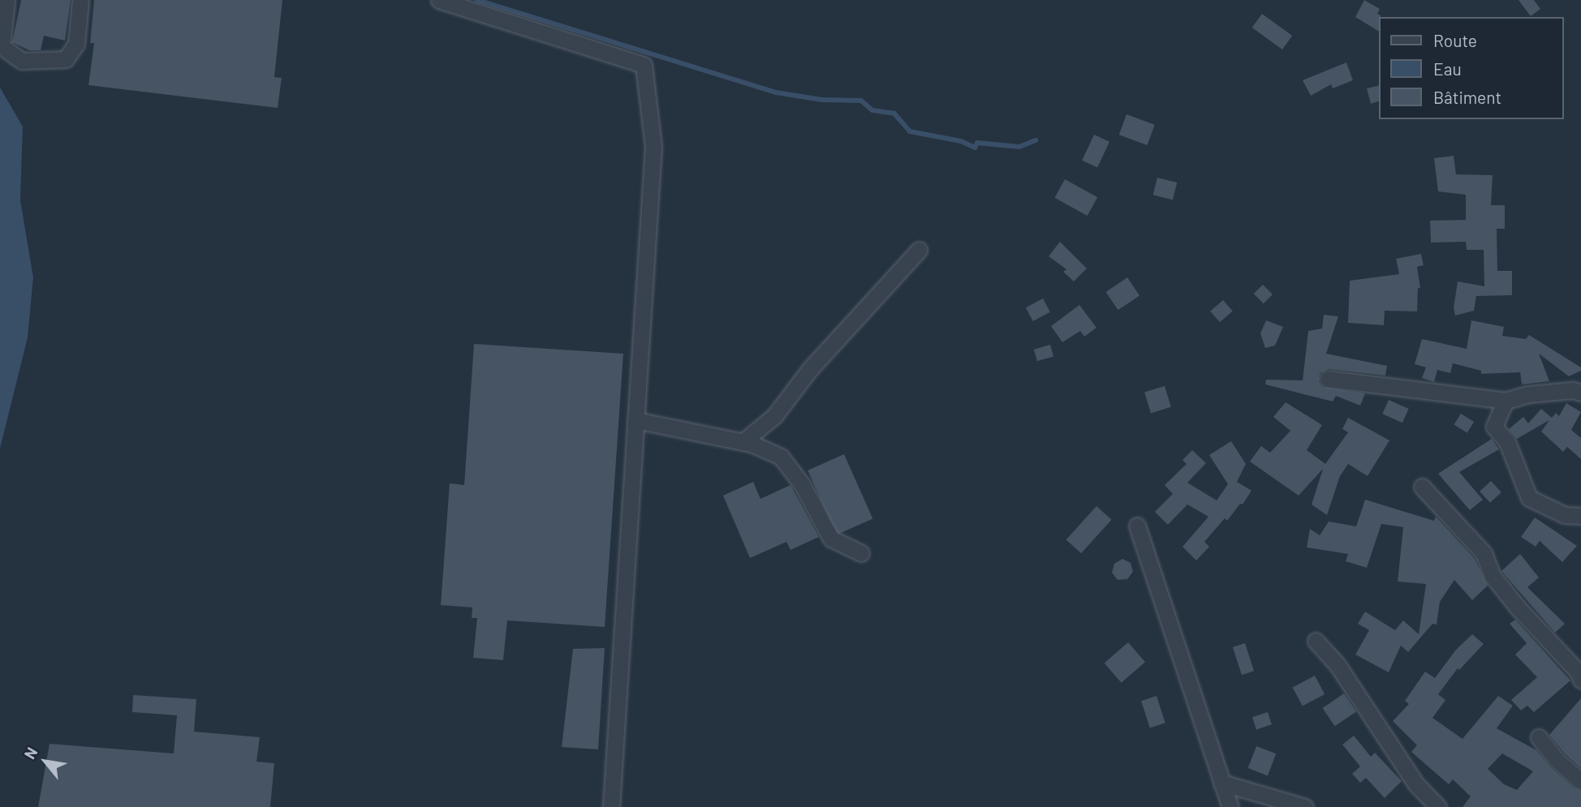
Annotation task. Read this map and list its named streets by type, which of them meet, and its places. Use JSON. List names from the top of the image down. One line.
{"legend":["Route","Eau","Bâtiment"],"north":"top left"}
